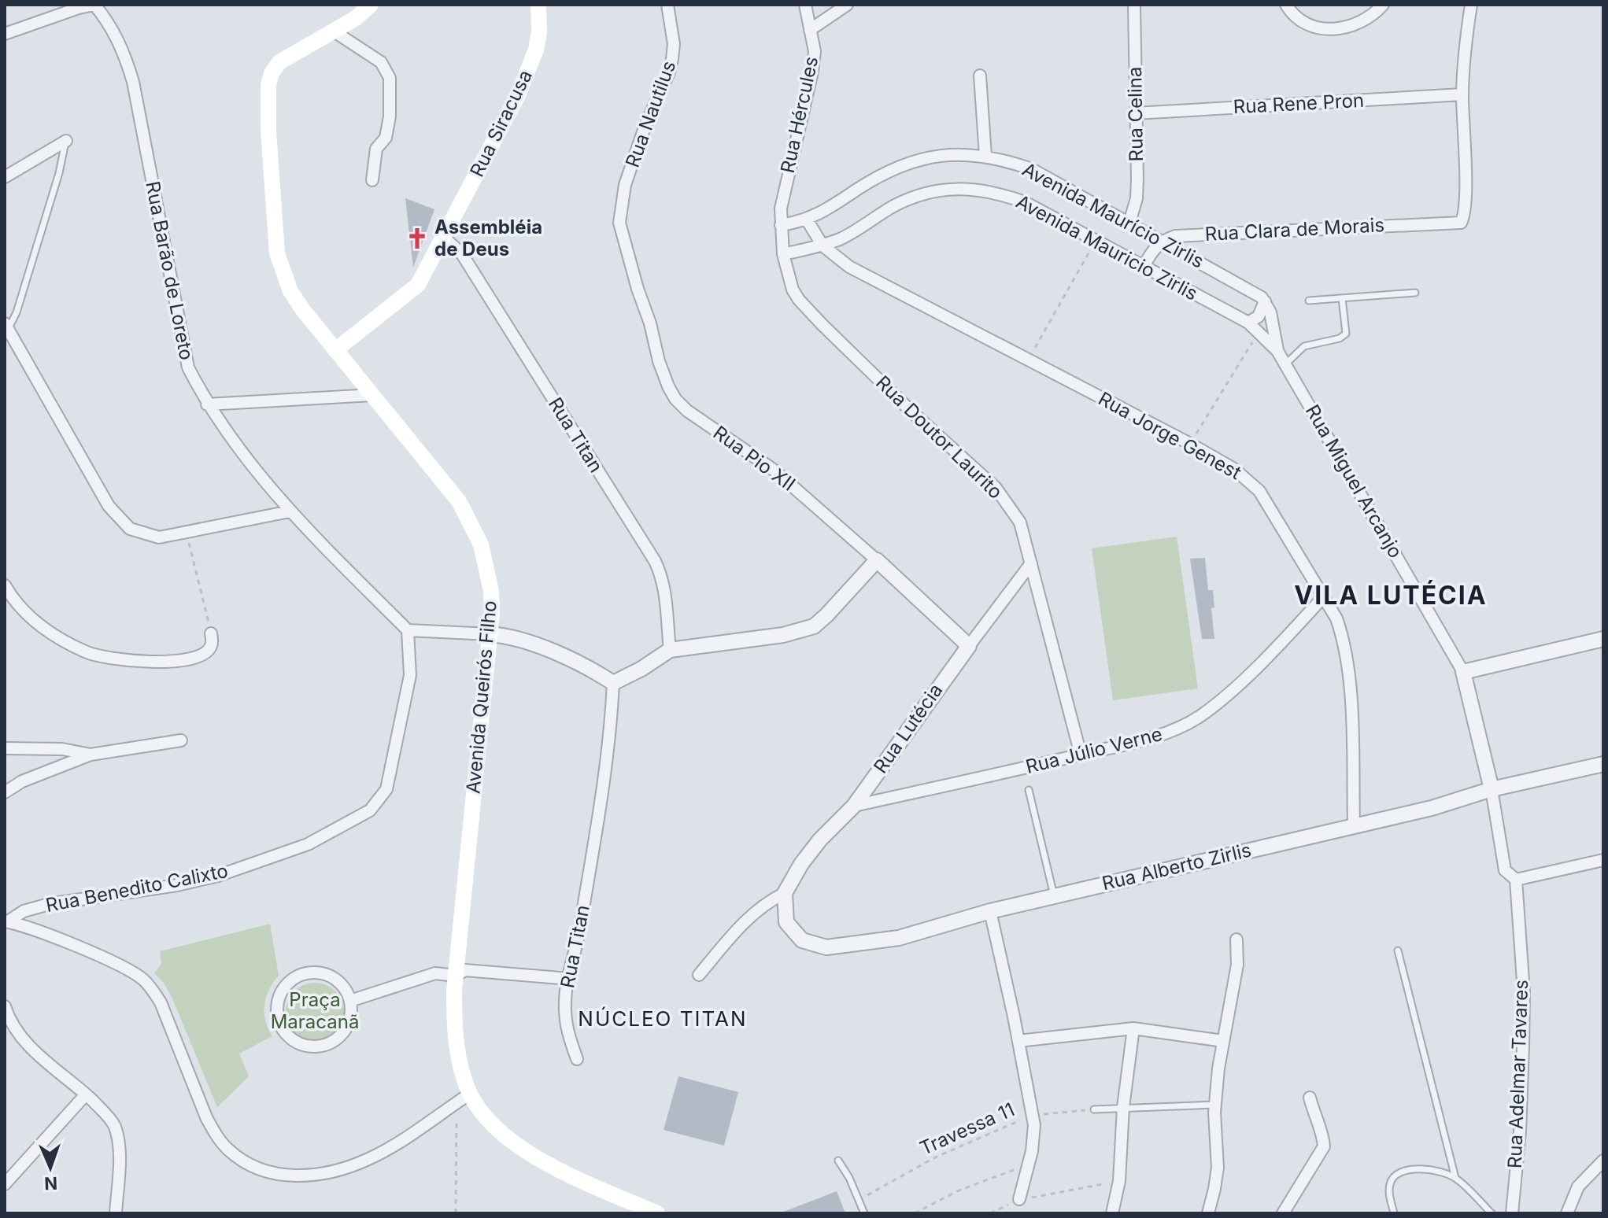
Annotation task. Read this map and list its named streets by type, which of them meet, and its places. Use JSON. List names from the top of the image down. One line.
{"streets":{"main road":["Rua Siracusa","Avenida Queirós Filho"],"street":["Rua Rene Pron","Rua Nautilus","Rua Celina","Rua Hércules","Avenida Maurício Zirlis","Rua Clara de Morais","Avenida Mauricio Zirlis","Rua Barão de Loreto","Rua Titan","Rua Jorge Genest","Rua Doutor Laurito","Rua Pio XII","Rua Miguel Arcanjo","Rua Lutécia","Rua Júlio Verne","Rua Alberto Zirlis","Rua Benedito Calixto","Rua Adelmar Tavares"],"path":["Travessa 11"]},"crossings":[["Rua Rene Pron","Rua Celina"],["Rua Rene Pron","Rua Clara de Morais"],["Rua Nautilus","Rua Pio XII"],["Rua Celina","Avenida Maurício Zirlis"],["Rua Hércules","Avenida Maurício Zirlis"],["Rua Siracusa","Rua Titan"],["Rua Siracusa","Avenida Queirós Filho"],["Avenida Maurício Zirlis","Rua Clara de Morais"],["Avenida Maurício Zirlis","Rua Jorge Genest"],["Avenida Mauricio Zirlis","Rua Jorge Genest"],["Avenida Mauricio Zirlis","Rua Doutor Laurito"],["Avenida Mauricio Zirlis","Rua Miguel Arcanjo"],["Rua Barão de Loreto","Rua Benedito Calixto"],["Rua Jorge Genest","Rua Júlio Verne"],["Rua Jorge Genest","Rua Alberto Zirlis"],["Rua Doutor Laurito","Rua Lutécia"],["Rua Doutor Laurito","Rua Júlio Verne"],["Rua Pio XII","Rua Lutécia"],["Rua Miguel Arcanjo","Rua Alberto Zirlis"],["Rua Miguel Arcanjo","Rua Adelmar Tavares"],["Rua Lutécia","Rua Júlio Verne"],["Rua Lutécia","Rua Alberto Zirlis"],["Rua Alberto Zirlis","Rua Adelmar Tavares"]],"districts":["VILA LUTÉCIA","NÚCLEO TITAN"],"parks":["Praça Maracanã"],"places":{"church":["Assembléia de Deus"]},"north":"bottom"}
